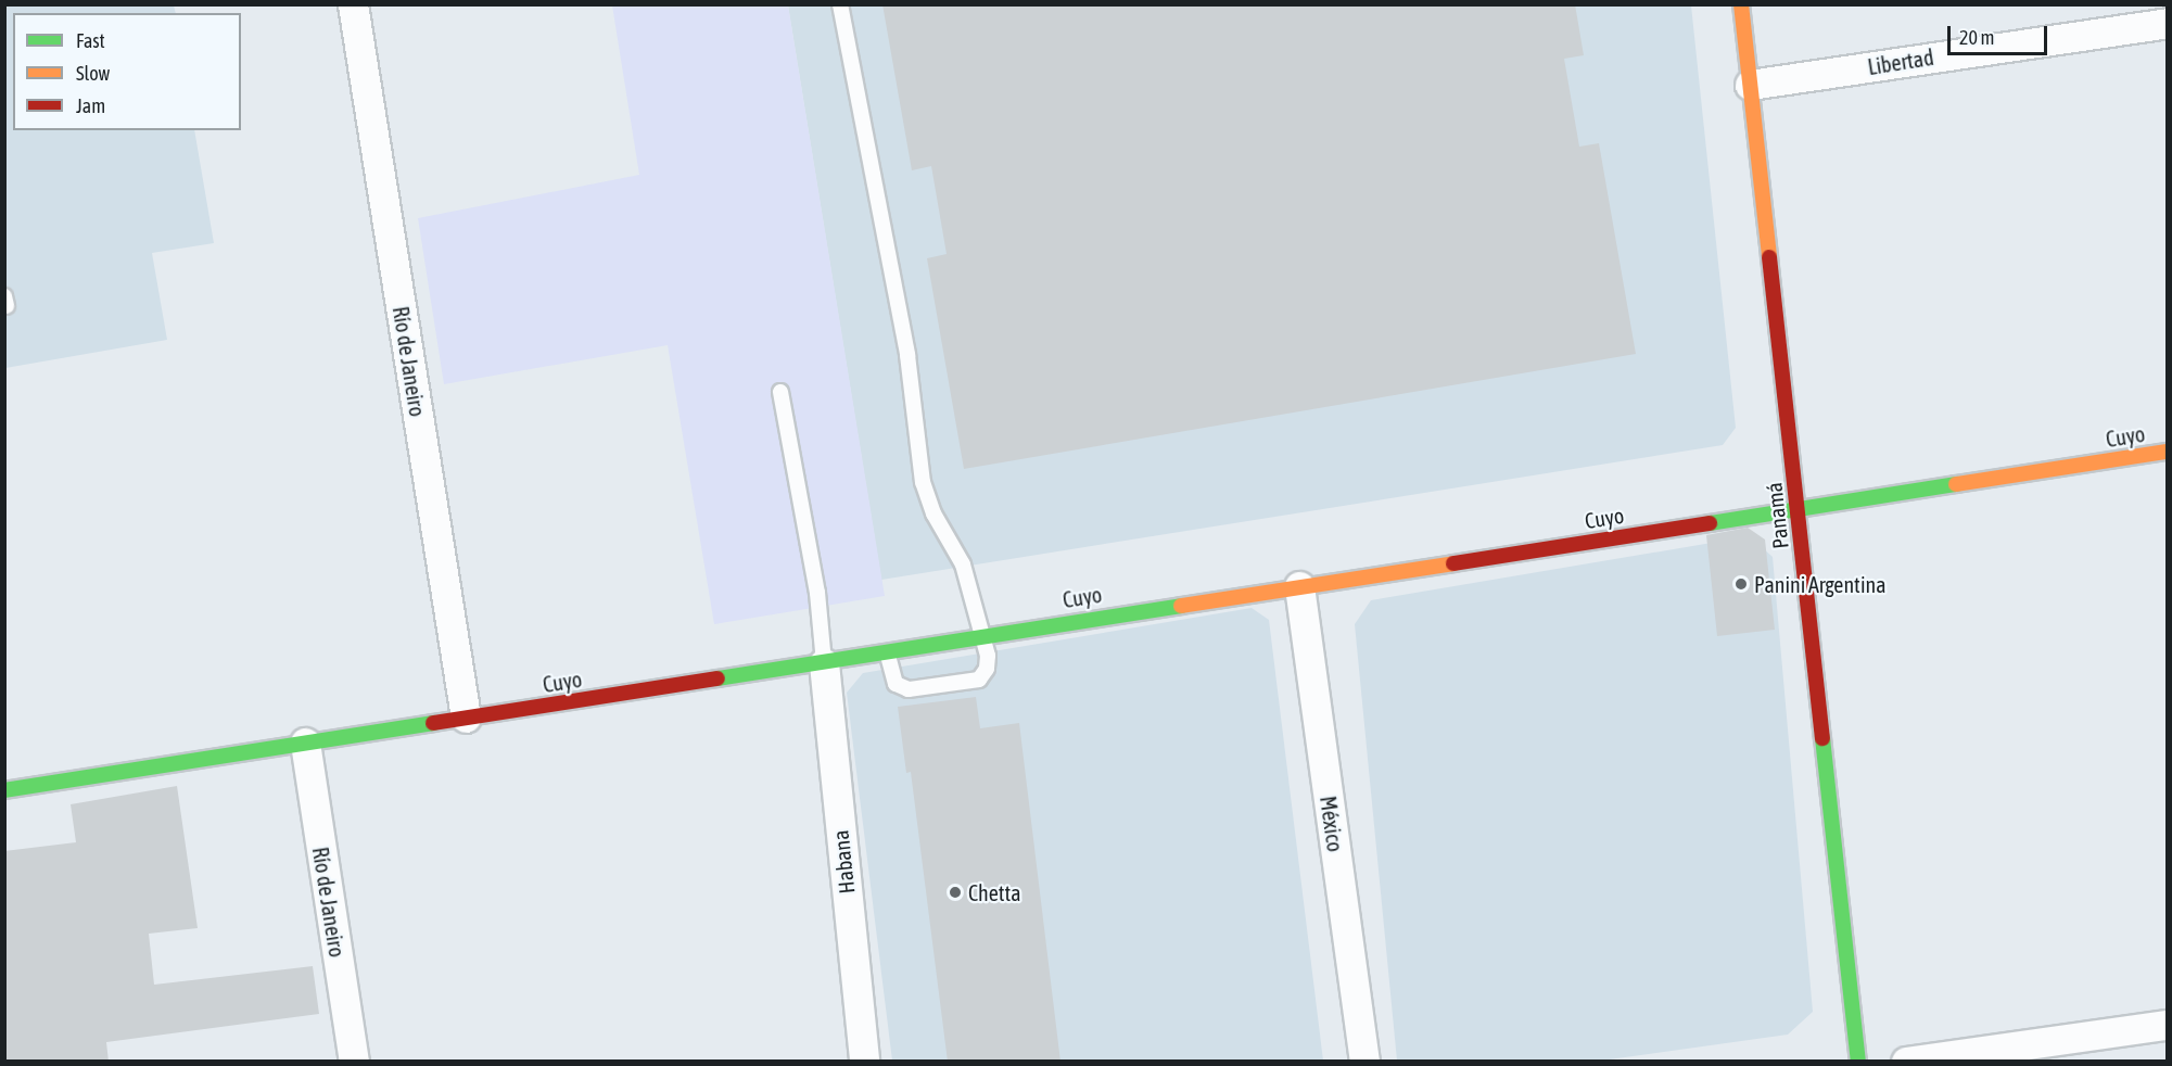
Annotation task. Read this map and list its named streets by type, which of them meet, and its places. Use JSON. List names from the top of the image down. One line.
{"streets":{"street":["Libertad","Río de Janeiro","Cuyo","Panamá","México","Habana"]},"crossings":[["Libertad","Panamá"],["Río de Janeiro","Cuyo"],["Cuyo","Panamá"],["Cuyo","México"],["Cuyo","Habana"]],"places":["Panini Argentina","Chetta"],"legend":["Fast","Slow","Jam"],"scale_bar":"20 m"}
